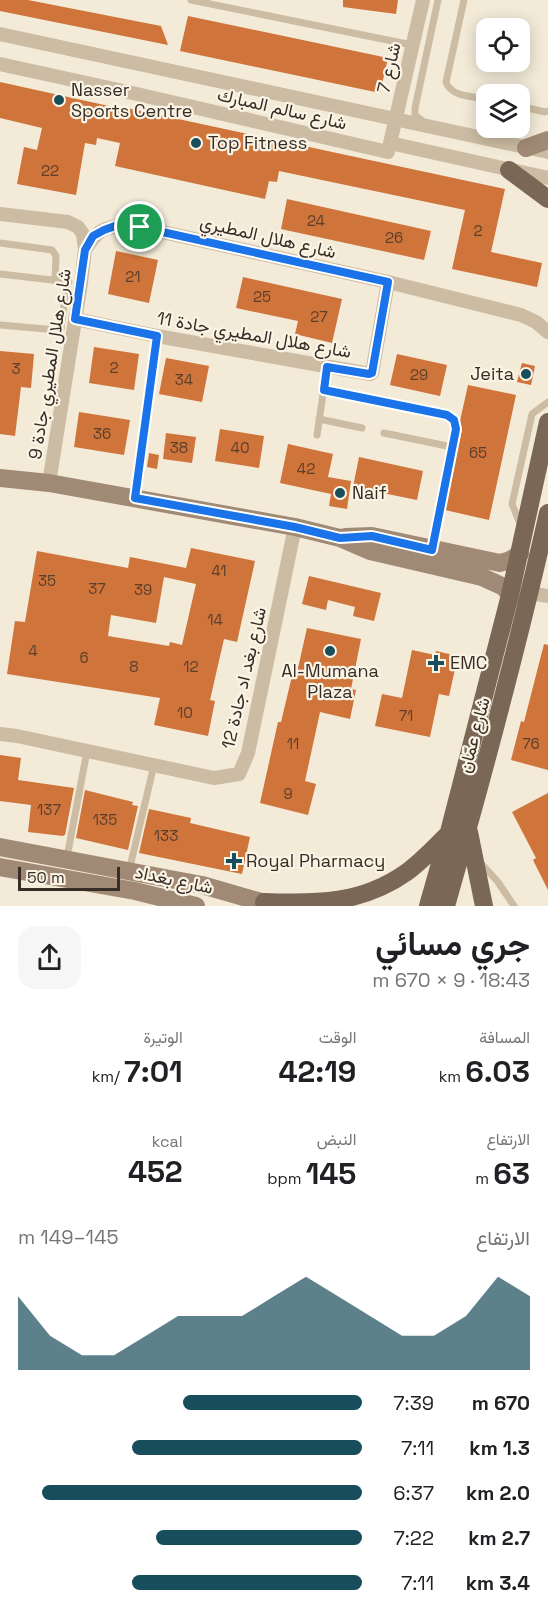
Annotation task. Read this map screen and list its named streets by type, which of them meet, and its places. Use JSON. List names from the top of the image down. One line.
{"streets":{"main road":["شارع عمّان"],"street":["شارع 7","شارع سالم المبارك","شارع هلال المطيري","شارع هلال المطيري جادة 11","شارع هلال المطيري جادة 9","شارع بغد اد جادة 12","شارع بغداد"]},"crossings":[["شارع 7","شارع سالم المبارك"],["شارع هلال المطيري","شارع هلال المطيري جادة 11"],["شارع هلال المطيري","شارع هلال المطيري جادة 9"],["شارع هلال المطيري جادة 11","شارع هلال المطيري جادة 9"]],"places":{"other":["Nasser Sports Centre","Top Fitness","Jeita","Naif","Al-Mumana Plaza"],"health":["EMC","Royal Pharmacy"]},"house_numbers":["22","24","2","26","21","25","27","2","3","29","34","36","38","40","65","42","41","35","37","39","14","4","6","8","12","10","71","11","76","9","137","135","133"],"scale_bar":"50 m","page":{"scale":"50 m","heading":["جري مسائي","18:43 · 9 × 670 m"],"stats":[["المسافة","6.03 km"],["الوقت","42:19"],["الوتيرة","7:01 /km"],["الارتفاع","63 m"],["النبض","145 bpm"],["kcal","452"]],"chart":["الارتفاع","145–149 m"],"list":[{"name":"670 m","note":"7:39"},{"name":"1.3 km","note":"7:11"},{"name":"2.0 km","note":"6:37"},{"name":"2.7 km","note":"7:22"},{"name":"3.4 km","note":"7:11"}]}}
